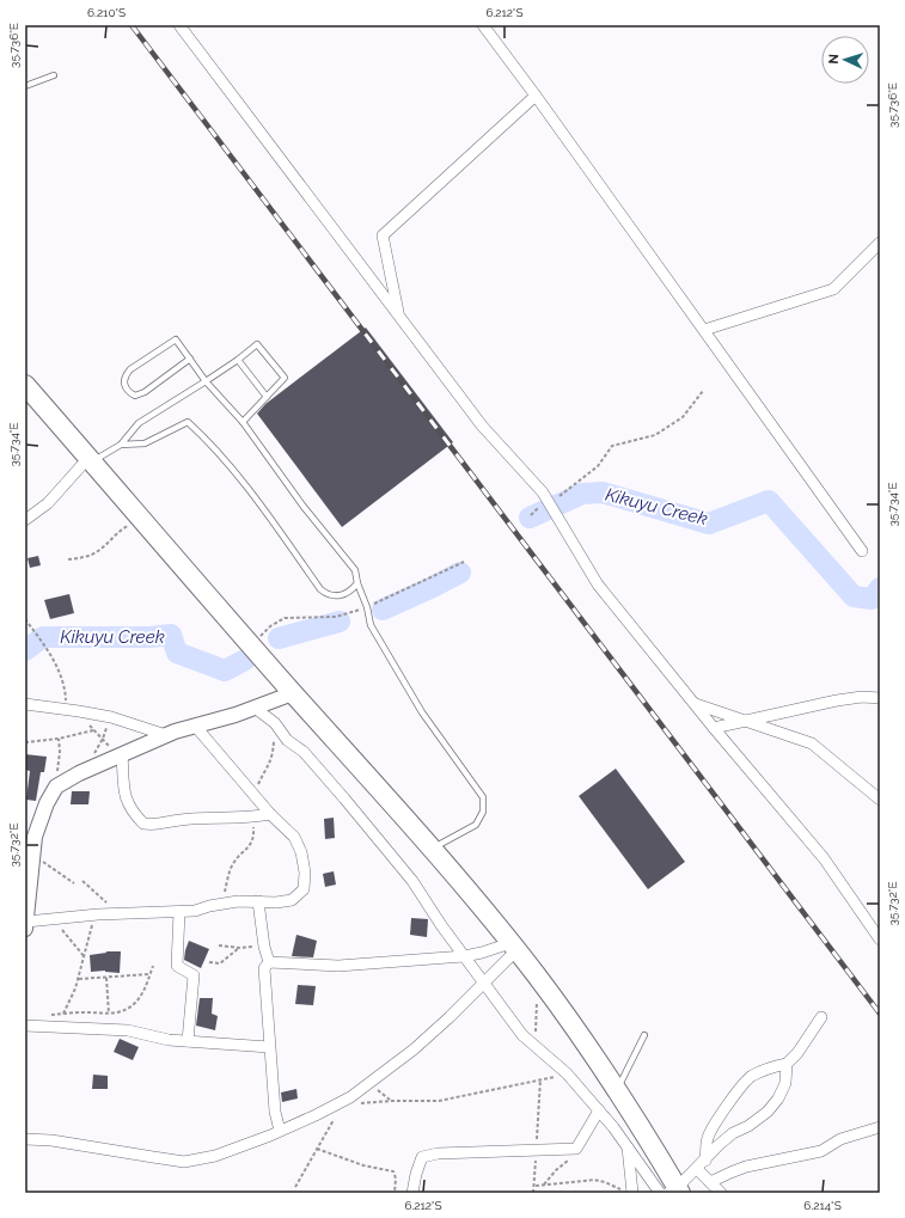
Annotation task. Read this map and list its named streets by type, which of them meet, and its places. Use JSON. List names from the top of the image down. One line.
{"water":["Kikuyu Creek"],"north":"left","coordinates":["6.210°S","6.212°S","35.736°E","35.734°E","35.732°E","6.214°S"]}
